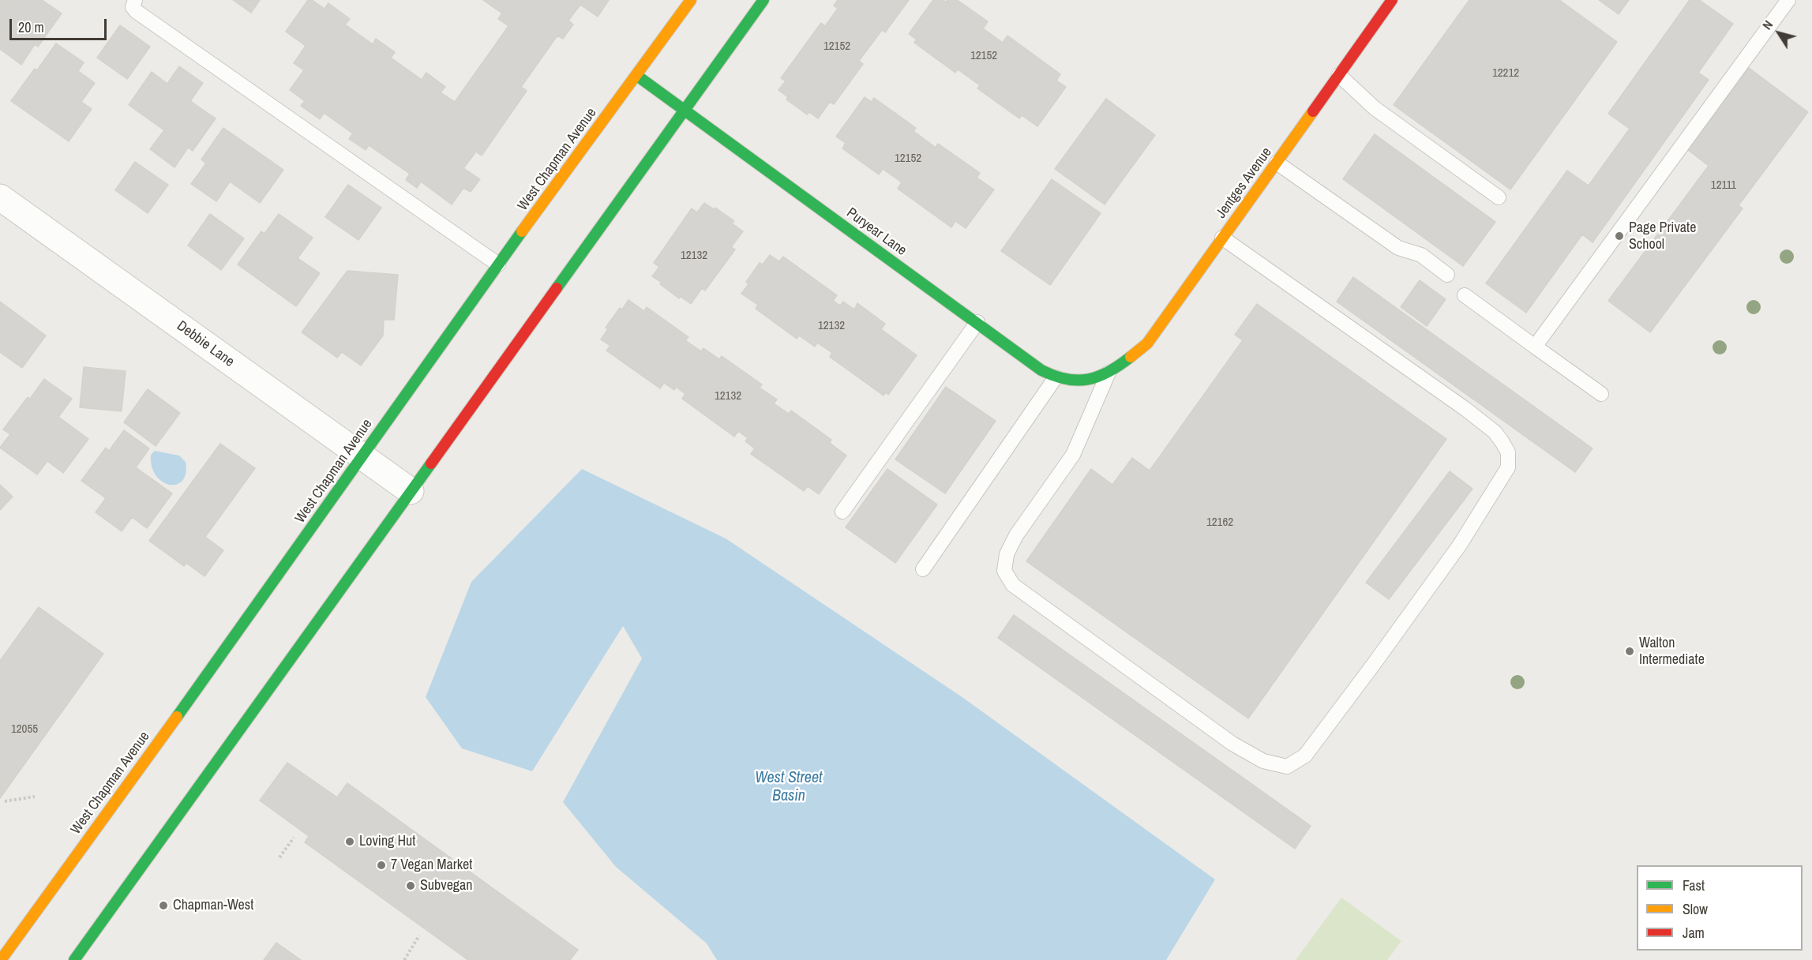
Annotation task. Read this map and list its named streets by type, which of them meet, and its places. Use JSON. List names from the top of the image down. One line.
{"streets":{"main road":["West Chapman Avenue","Jentges Avenue","Puryear Lane"],"street":["Debbie Lane"]},"crossings":[["West Chapman Avenue","Puryear Lane"],["West Chapman Avenue","Debbie Lane"],["Jentges Avenue","Puryear Lane"]],"water":["West Street Basin"],"places":["Page Private School","Walton Intermediate","Loving Hut","7 Vegan Market","Subvegan","Chapman-West"],"house_numbers":["12152","12152","12212","12152","12111","12132","12132","12132","12162","12055"],"legend":["Fast","Slow","Jam"],"scale_bar":"20 m","north":"top left"}
